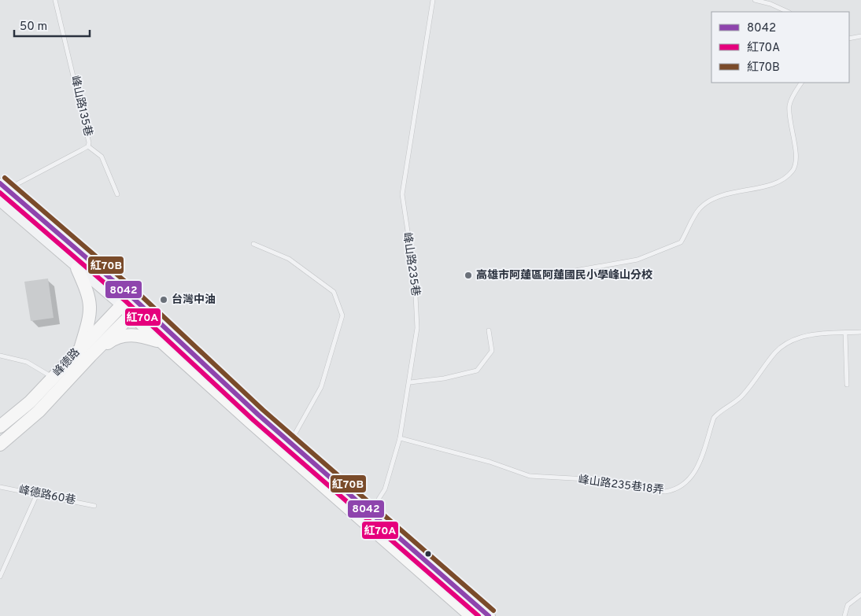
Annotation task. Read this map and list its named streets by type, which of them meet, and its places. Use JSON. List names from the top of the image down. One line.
{"streets":{"main road":["峰德路"],"lane":["峰山路135巷","峰山路235巷","峰山路235巷18弄","峰德路60巷"]},"crossings":[["峰山路235巷","峰山路235巷18弄"]],"places":["高雄市阿蓮區阿蓮國民小學峰山分校","台灣中油"],"lines":["transit line 紅70B","transit line 8042","transit line 紅70A"],"legend":["8042","紅70A","紅70B"],"scale_bar":"50 m"}
